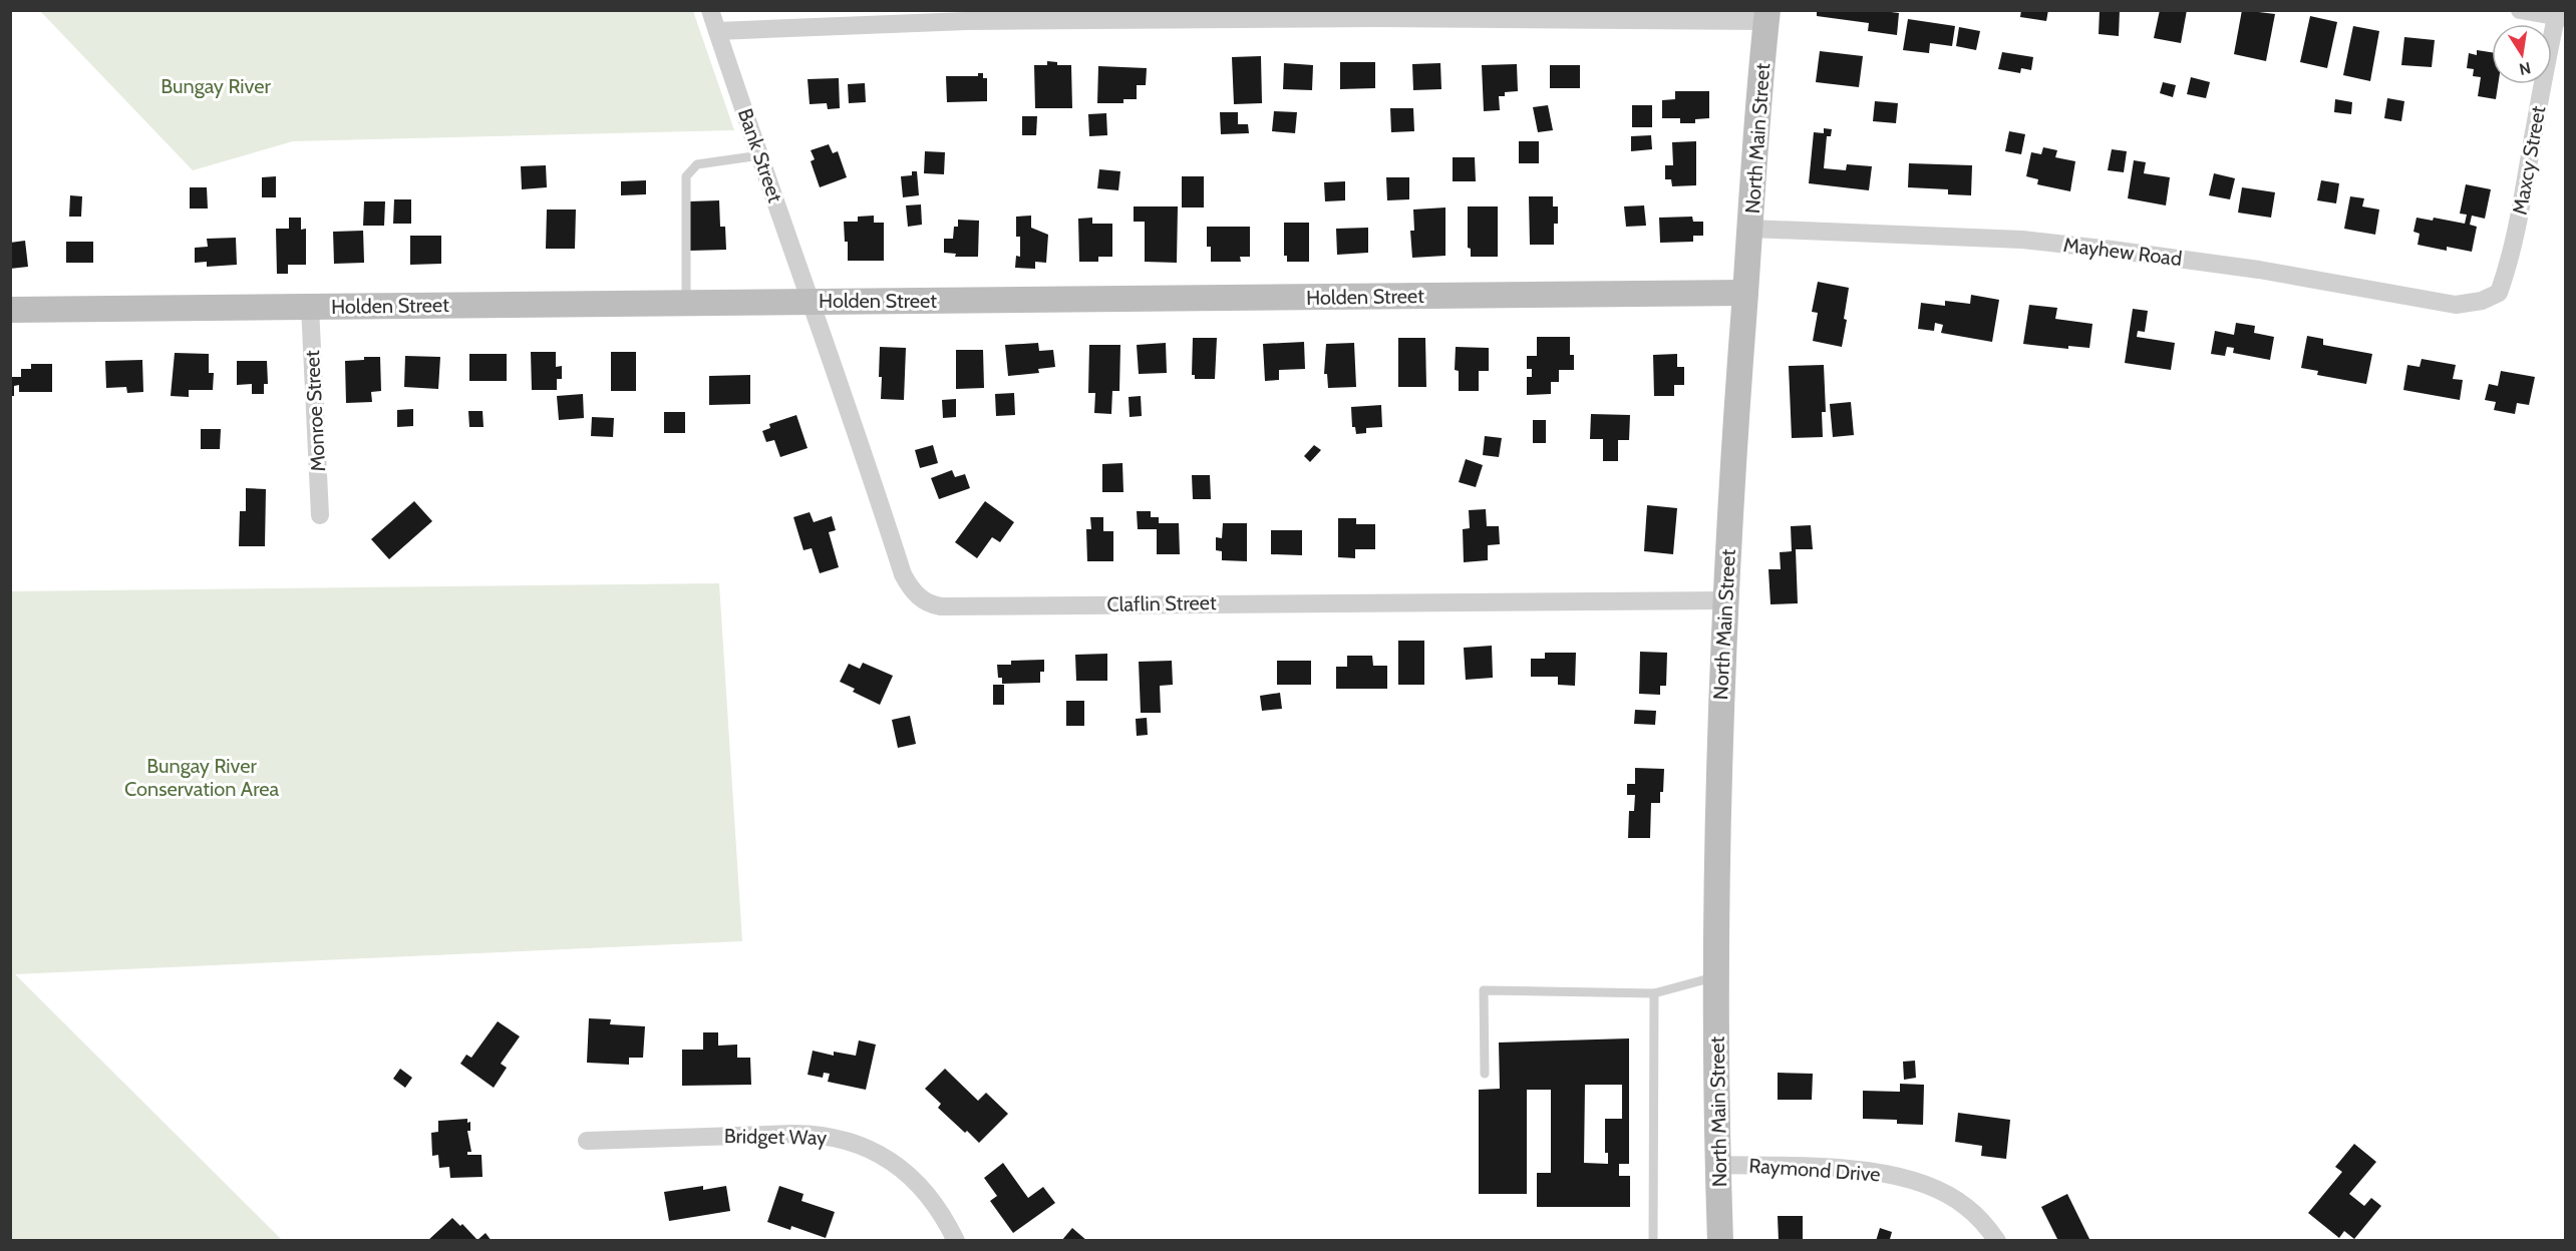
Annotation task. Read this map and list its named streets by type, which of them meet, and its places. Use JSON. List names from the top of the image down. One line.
{"streets":{"main road":["North Main Street","Holden Street"],"street":["Bank Street","Maxcy Street","Mayhew Road","Monroe Street","Claflin Street","Bridget Way","Raymond Drive"]},"crossings":[["North Main Street","Mayhew Road"],["North Main Street","Holden Street"],["North Main Street","Claflin Street"],["North Main Street","Raymond Drive"],["Bank Street","Holden Street"],["Bank Street","Claflin Street"],["Maxcy Street","Mayhew Road"],["Holden Street","Monroe Street"],["Holden Street","Claflin Street"]],"parks":["Bungay River","Bungay River Conservation Area"],"north":"bottom"}
